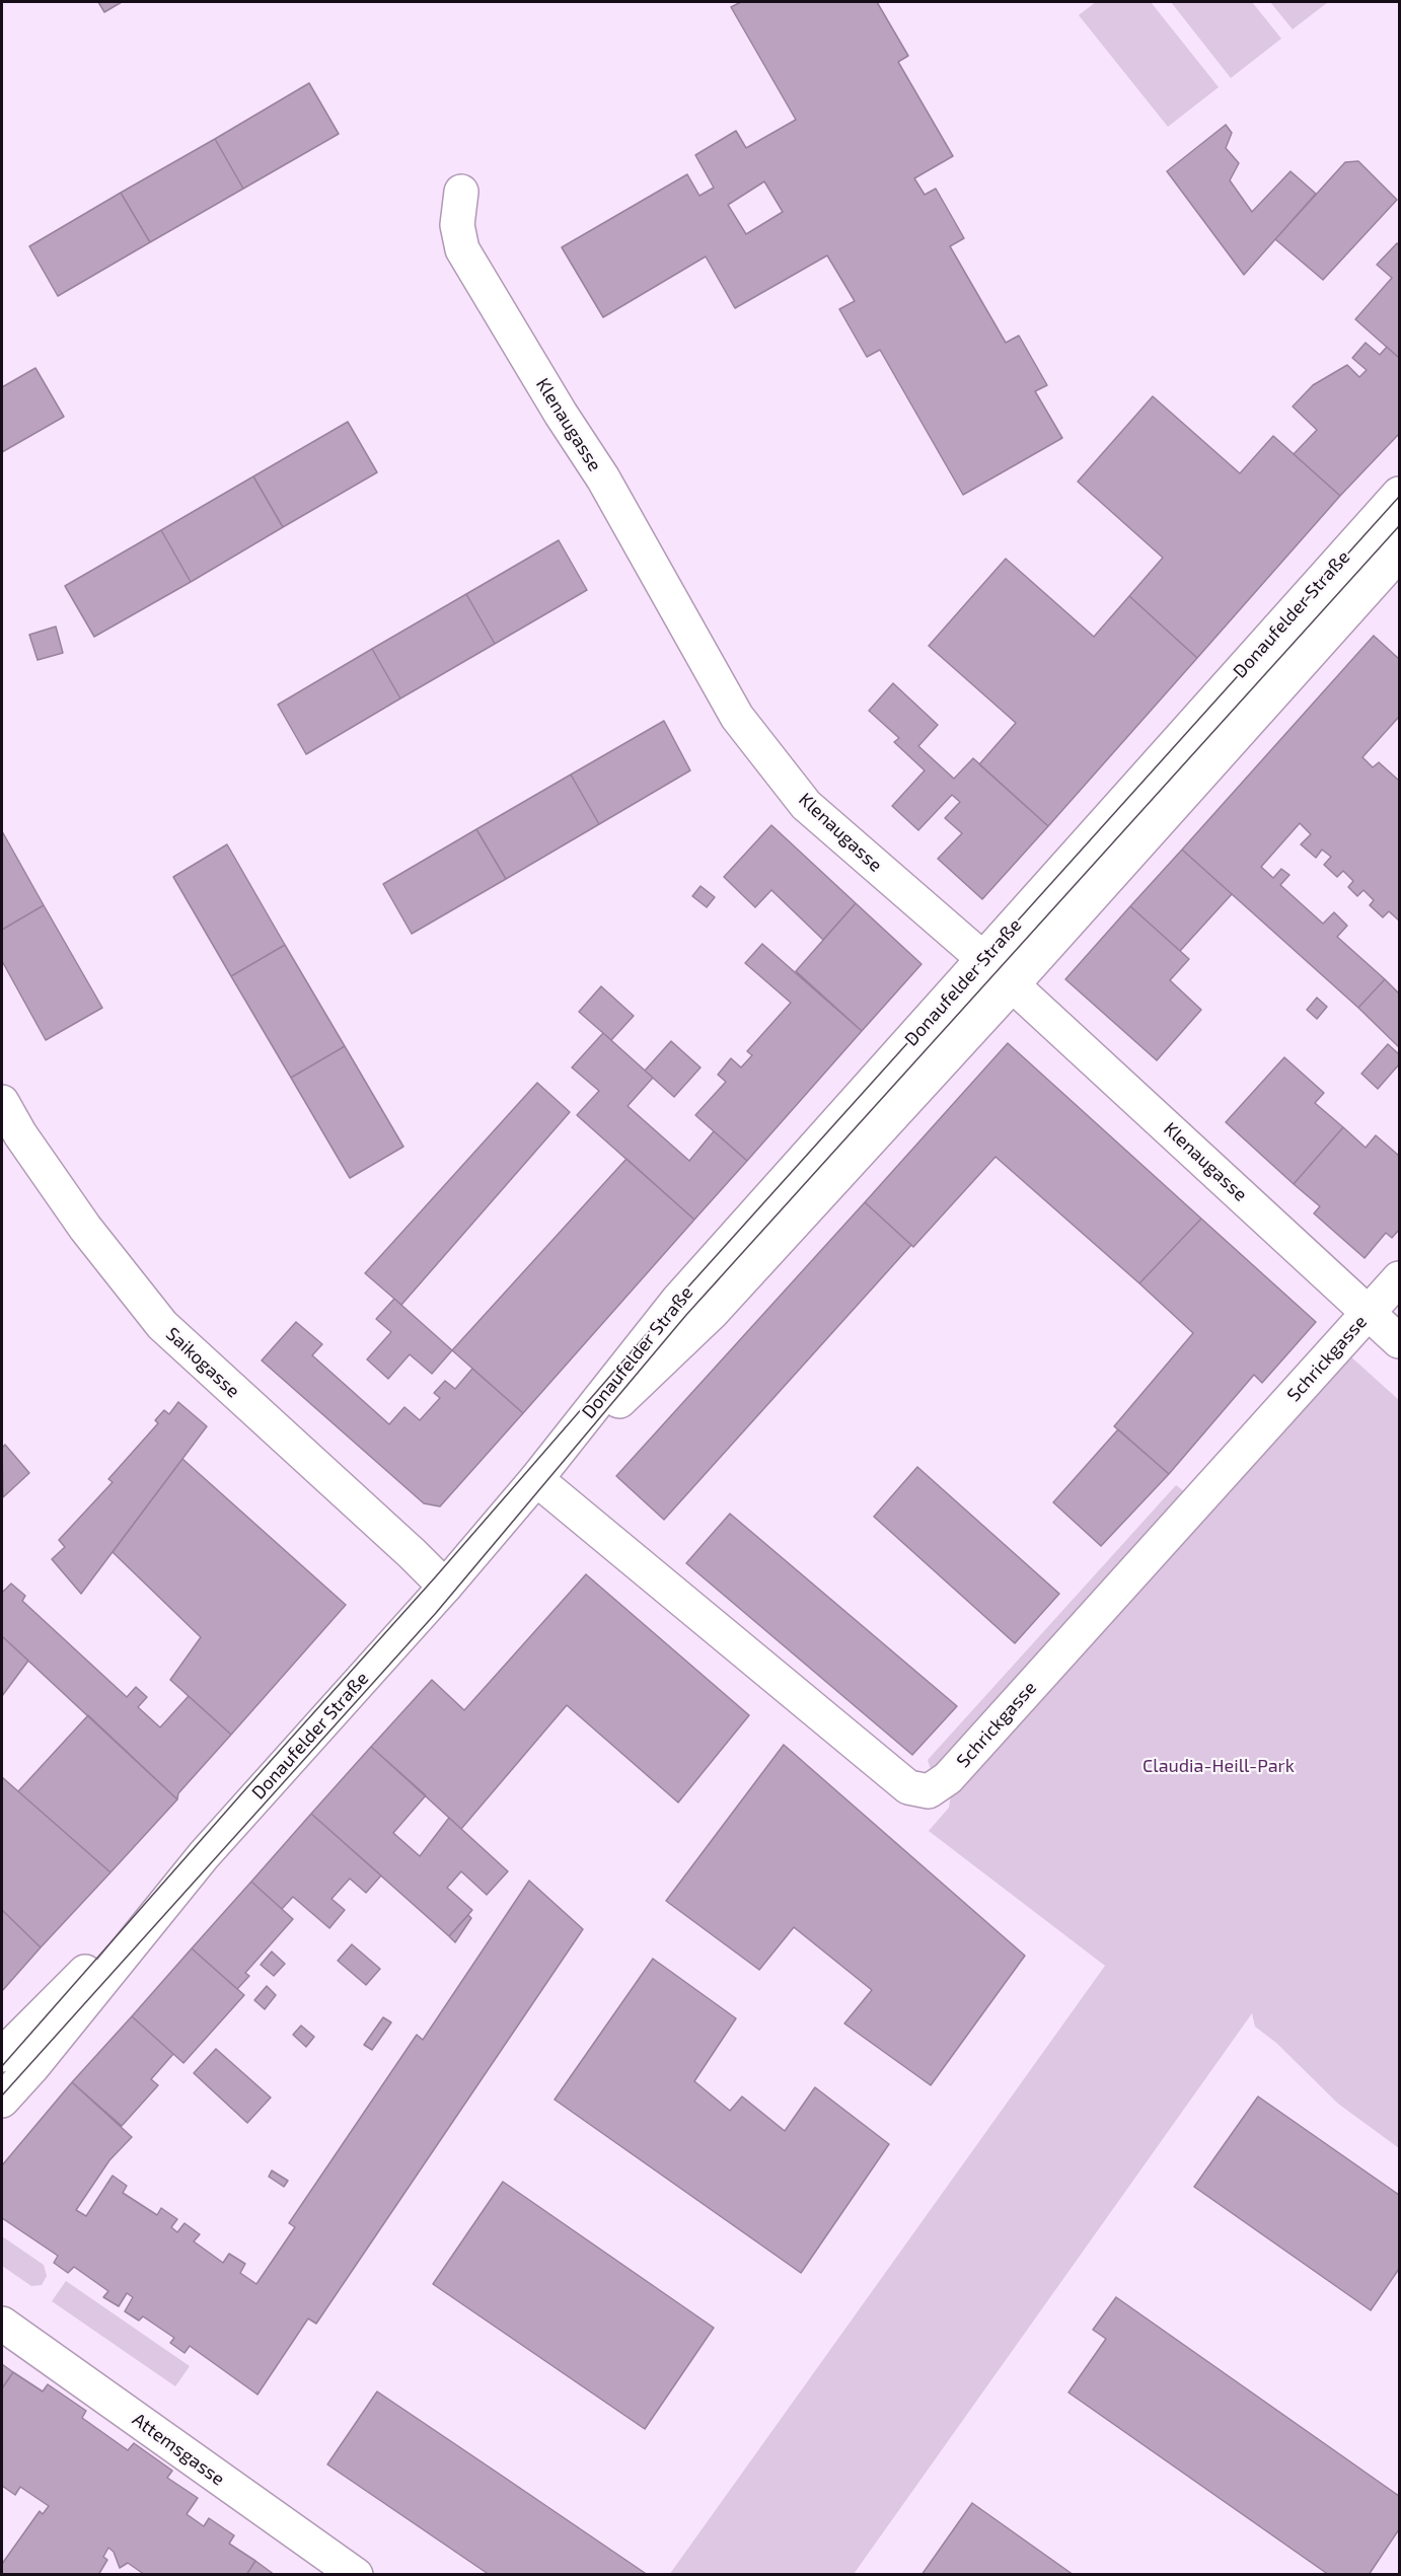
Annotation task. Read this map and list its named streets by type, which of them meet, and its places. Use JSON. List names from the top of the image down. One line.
{"streets":{"street":["Klenaugasse","Donaufelder Straße","Schrickgasse","Saikogasse","Attemsgasse"]},"crossings":[["Klenaugasse","Donaufelder Straße"],["Klenaugasse","Schrickgasse"],["Donaufelder Straße","Schrickgasse"],["Donaufelder Straße","Saikogasse"]],"parks":["Claudia-Heill-Park"]}
